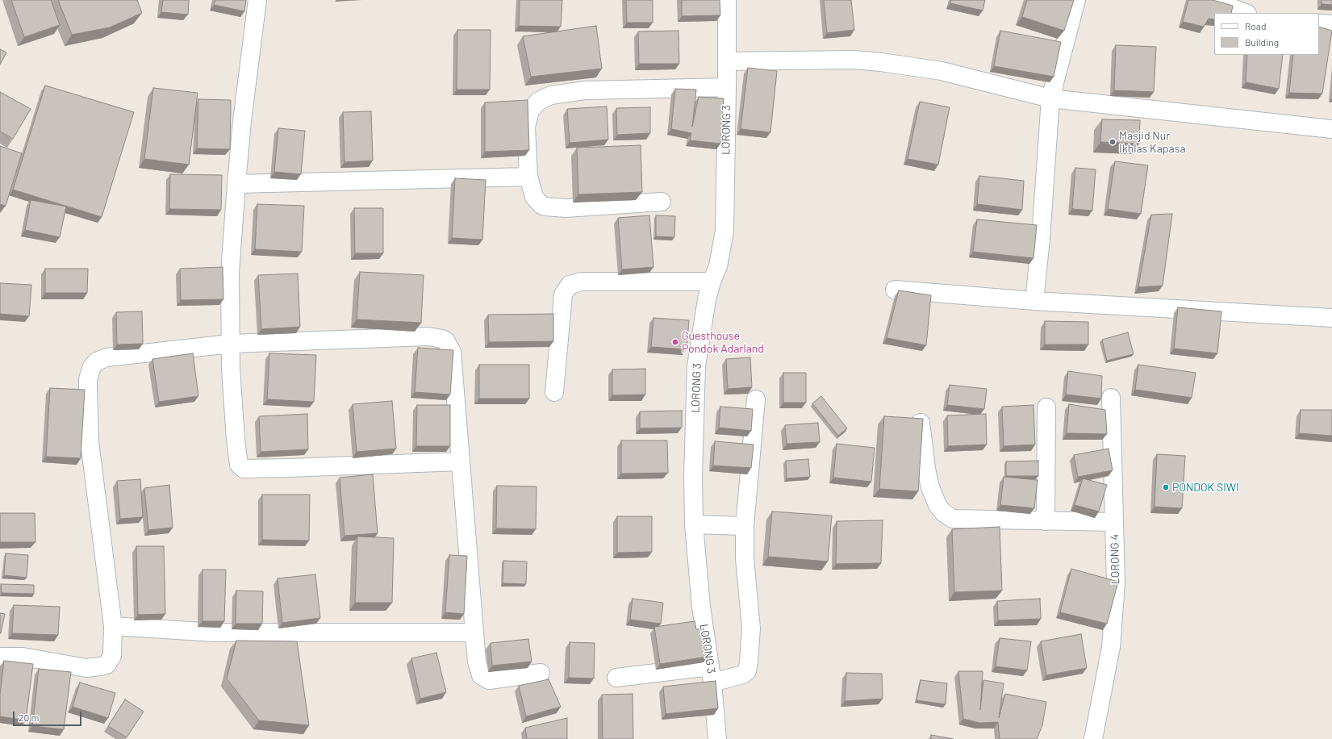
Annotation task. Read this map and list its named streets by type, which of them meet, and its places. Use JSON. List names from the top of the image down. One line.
{"streets":{"street":["LORONG 3","LORONG 4"]},"places":["Masjid Nur Ikhlas Kapasa","Guesthouse Pondok Adarland","PONDOK SIWI"],"legend":["Road","Building"],"scale_bar":"20 m"}
